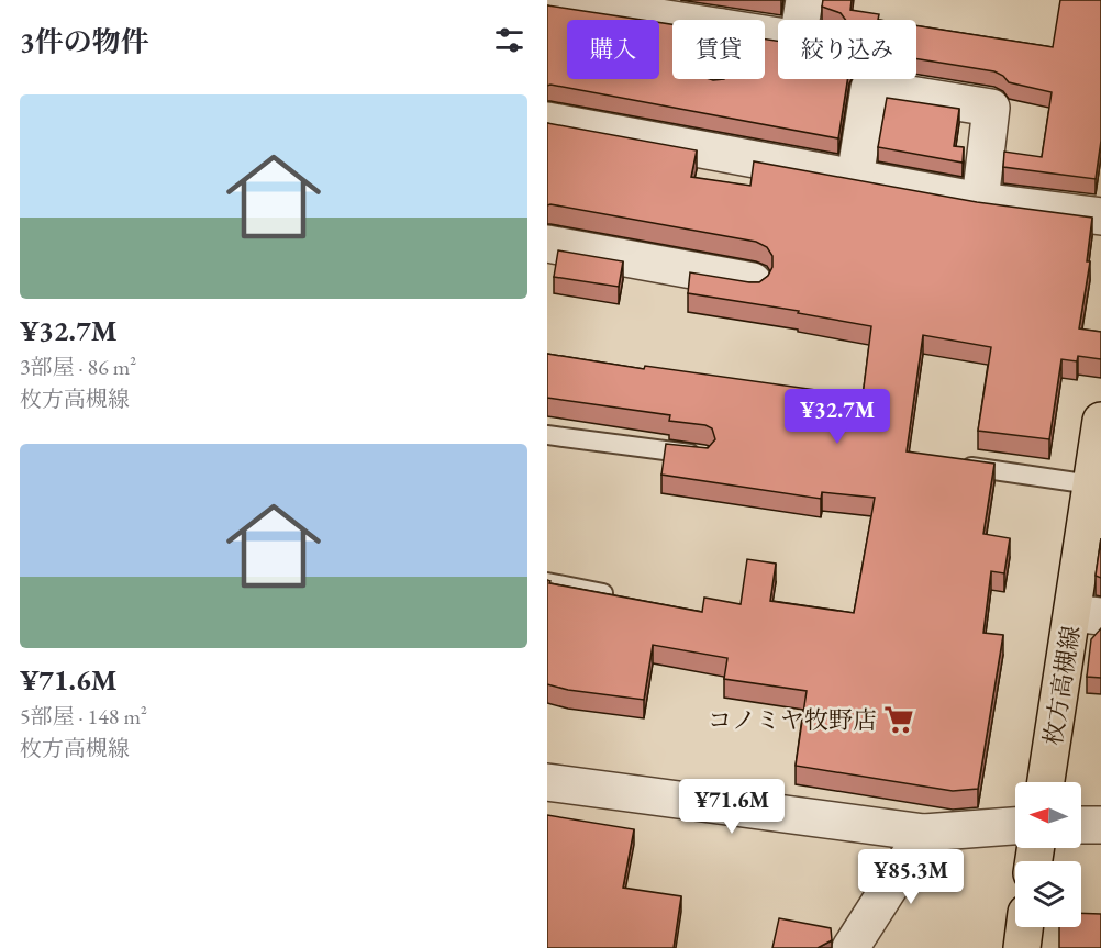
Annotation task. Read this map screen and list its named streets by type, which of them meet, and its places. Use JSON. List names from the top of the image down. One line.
{"streets":{"main road":["枚方高槻線"]},"places":{"supermarket":["コノミヤ牧野店"]},"north":"left","page":{"heading":"3件の物件","chip":["購入","賃貸","絞り込み"],"list":[{"name":"¥32.7M","note":"3部屋 · 86 m² · 枚方高槻線"},{"name":"¥71.6M","note":"5部屋 · 148 m² · 枚方高槻線"}],"price":["¥32.7M","¥71.6M","¥85.3M"]}}
